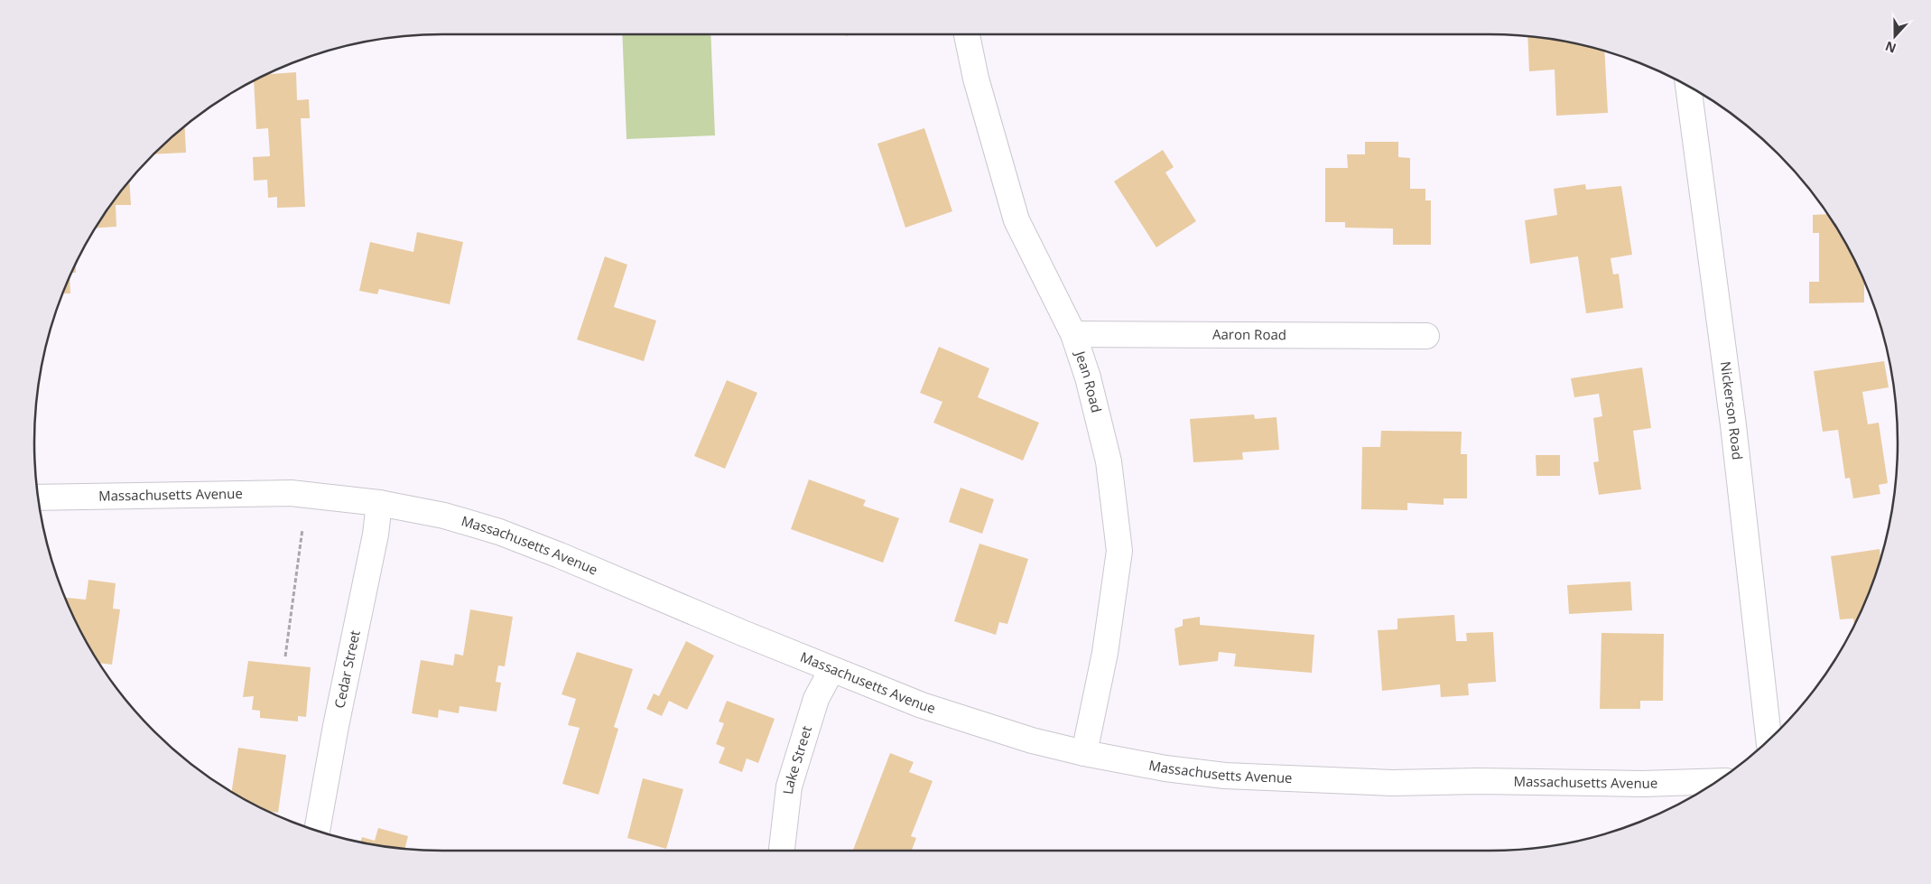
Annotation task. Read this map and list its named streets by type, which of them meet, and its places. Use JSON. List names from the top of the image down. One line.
{"streets":{"street":["Aaron Road","Jean Road","Nickerson Road","Massachusetts Avenue","Cedar Street","Lake Street"]},"crossings":[["Aaron Road","Jean Road"],["Jean Road","Massachusetts Avenue"],["Massachusetts Avenue","Cedar Street"],["Massachusetts Avenue","Lake Street"]],"north":"bottom"}
